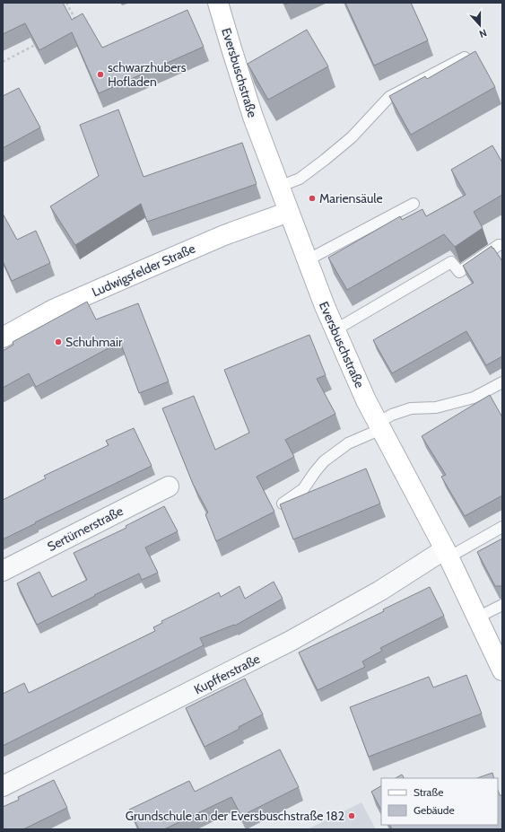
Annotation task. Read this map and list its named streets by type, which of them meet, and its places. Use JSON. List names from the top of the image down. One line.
{"streets":{"main road":["Eversbuschstraße","Ludwigsfelder Straße"],"street":["Sertürnerstraße","Kupfferstraße"]},"crossings":[["Eversbuschstraße","Ludwigsfelder Straße"],["Eversbuschstraße","Kupfferstraße"]],"places":["schwarzhubers Hofladen","Mariensäule","Schuhmair","Grundschule an der Eversbuschstraße 182"],"legend":["Straße","Gebäude"],"north":"bottom"}
